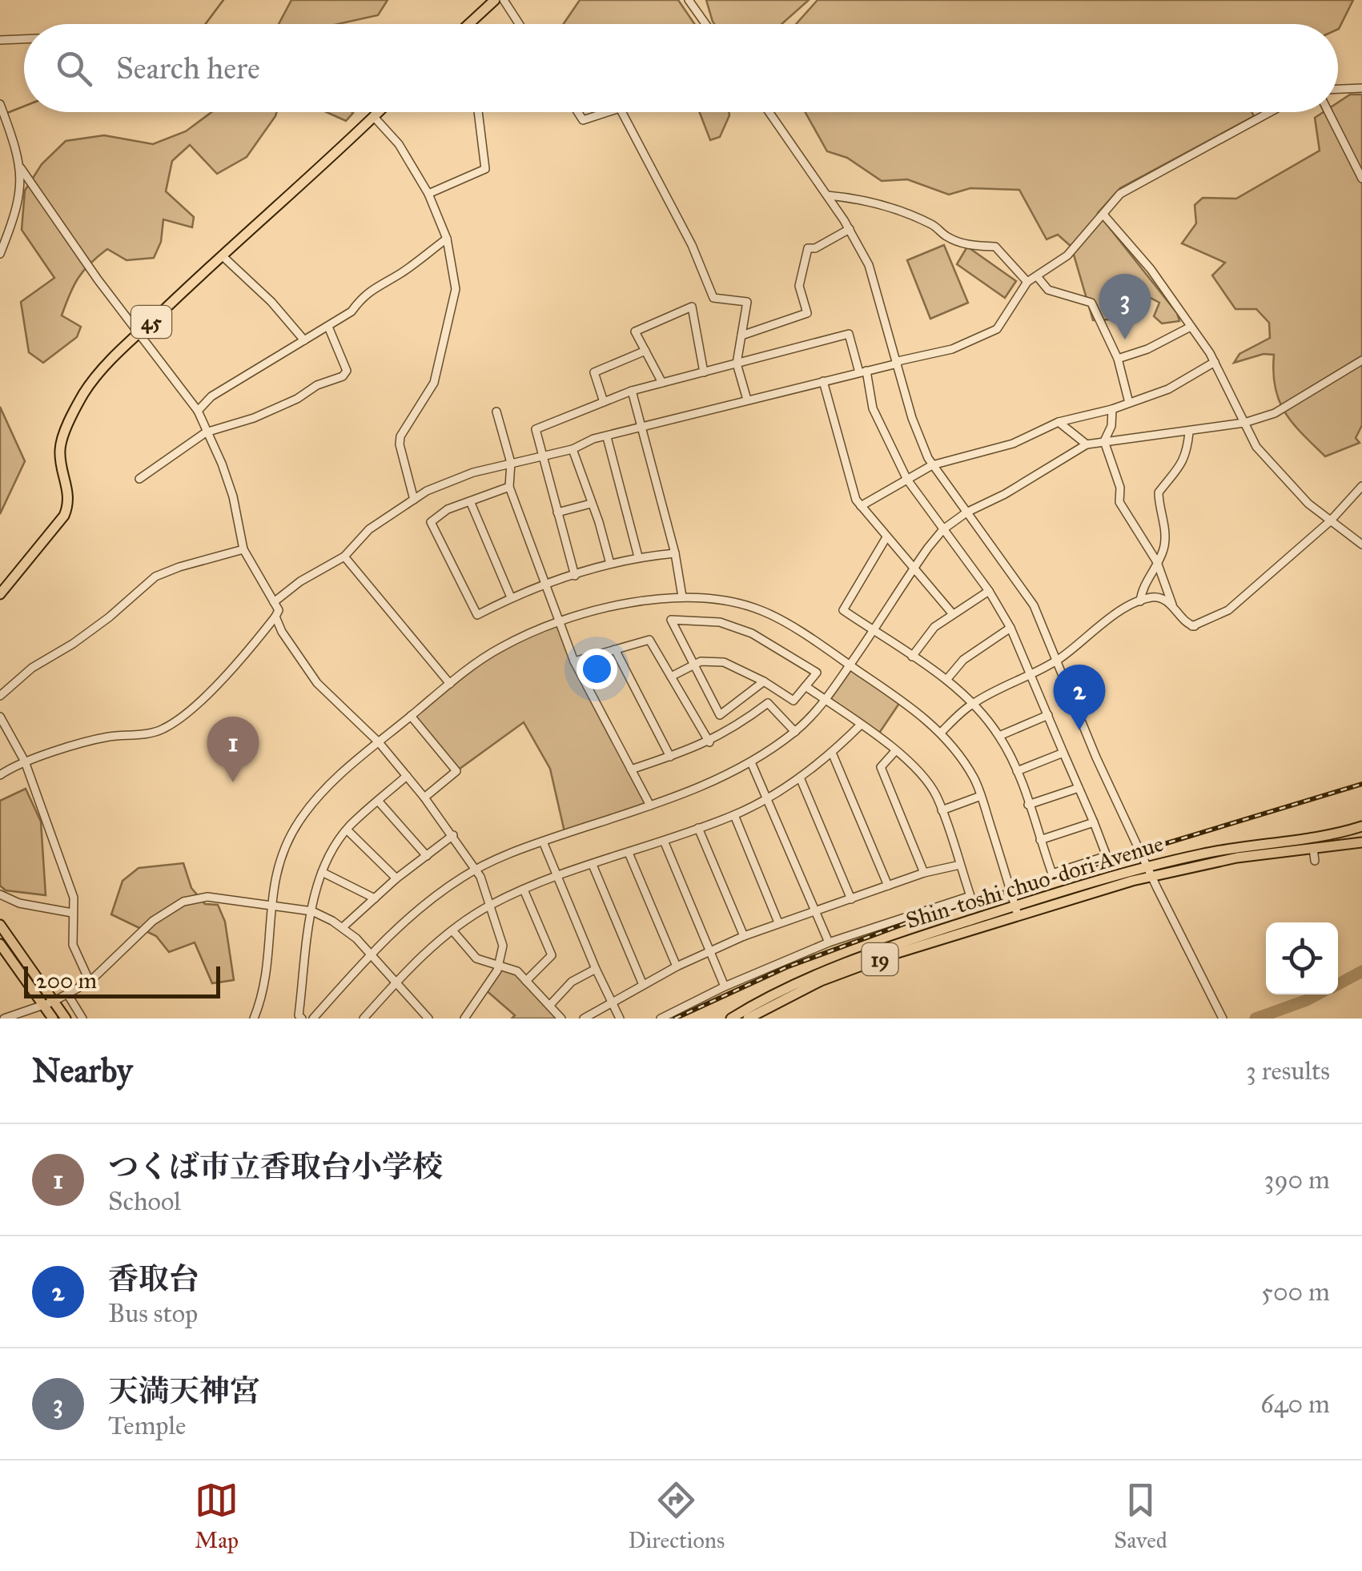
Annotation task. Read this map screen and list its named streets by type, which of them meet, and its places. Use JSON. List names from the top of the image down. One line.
{"streets":{"main road":["45","Shin-toshi chuo-dori Avenue","19"]},"scale_bar":"200 m","page":{"search":"Search here","pins":["3","2","1"],"scale":"200 m","heading":["Nearby","3 results"],"list":[{"mark":"1","name":"つくば市立香取台小学校","note":"School","value":"390 m"},{"mark":"2","name":"香取台","note":"Bus stop","value":"500 m"},{"mark":"3","name":"天満天神宮","note":"Temple","value":"640 m"}],"nav":["Map","Directions","Saved"]}}
